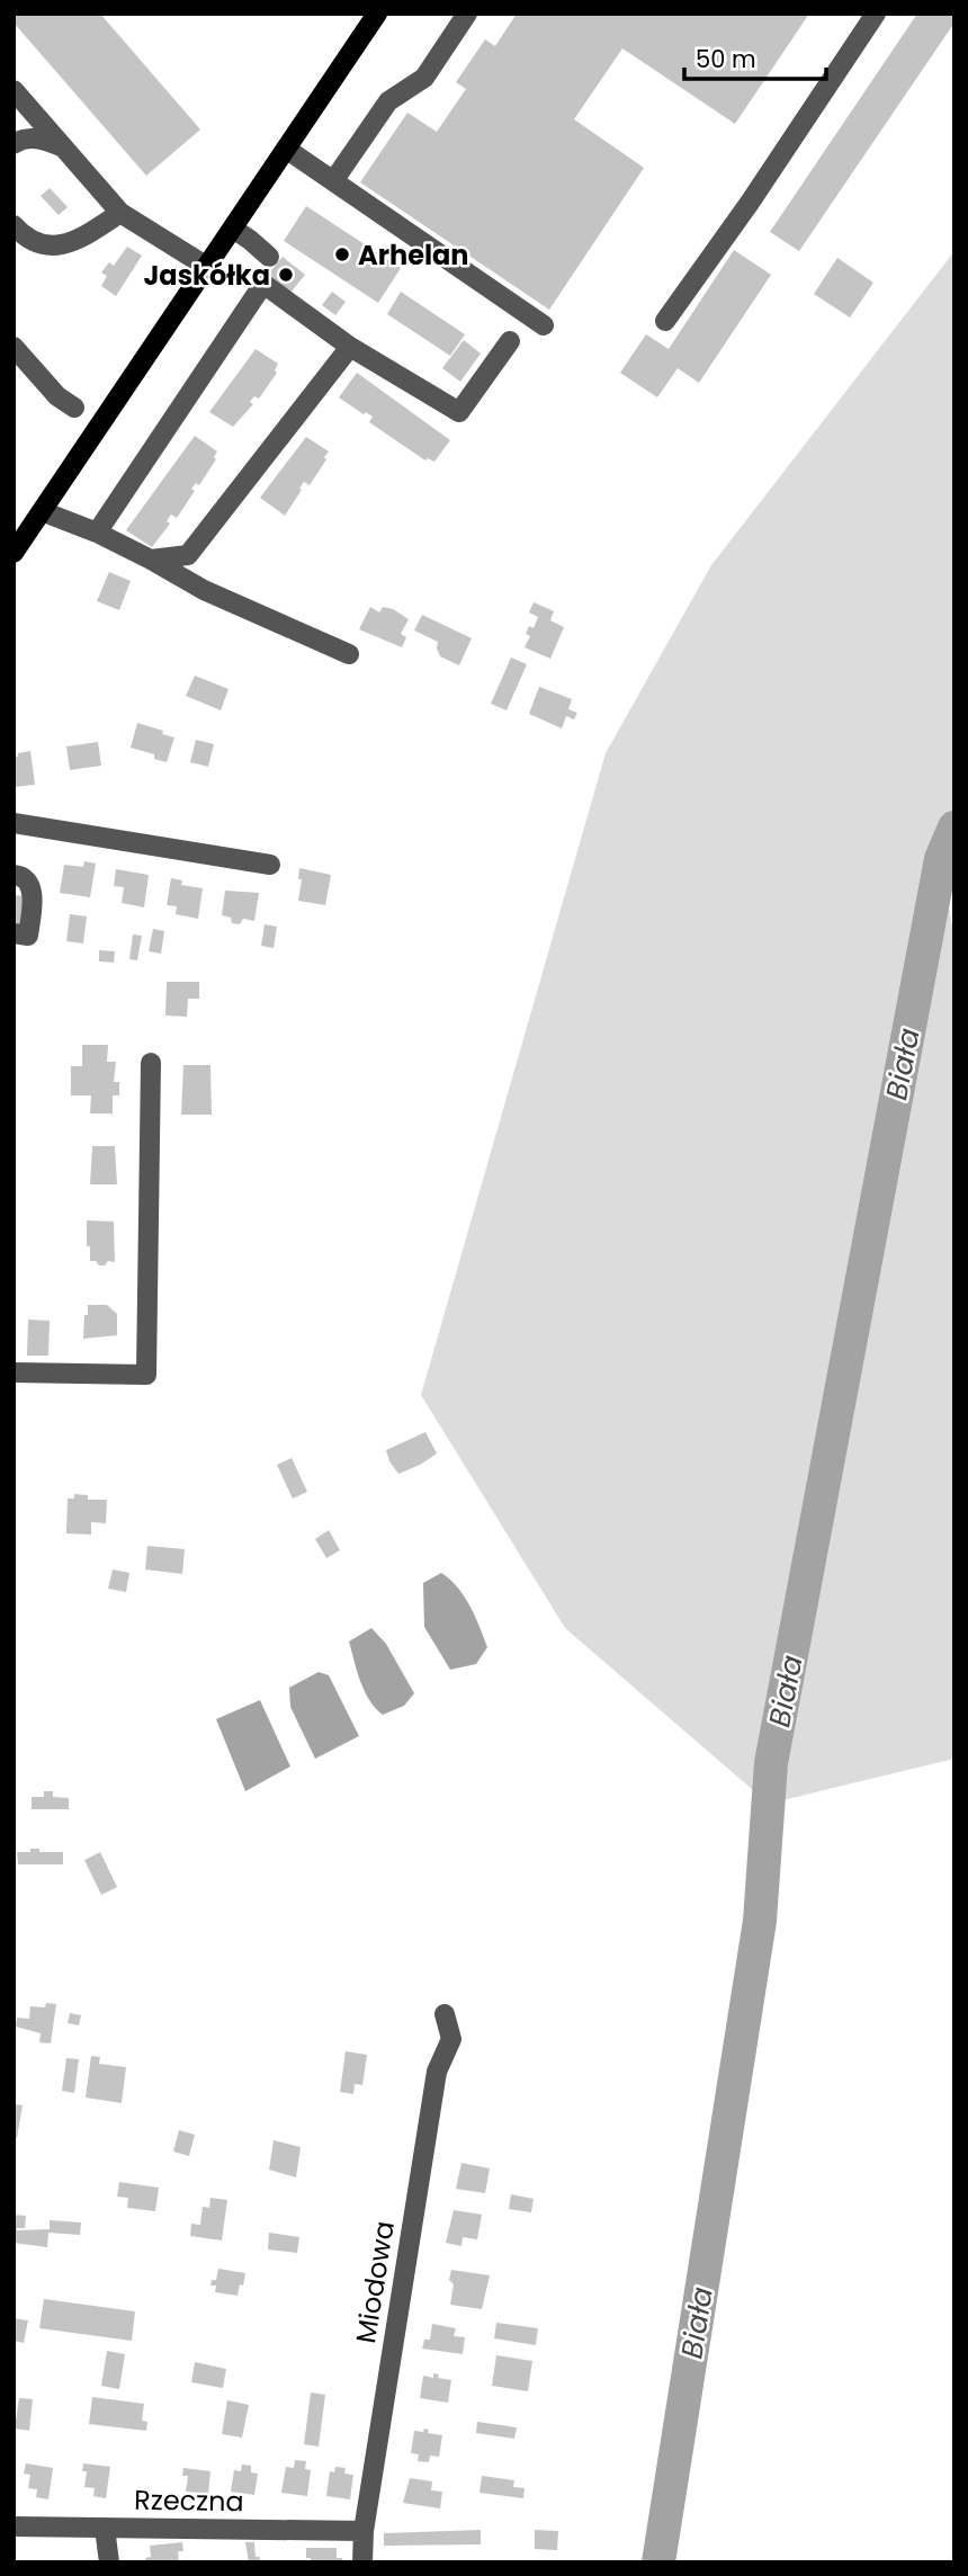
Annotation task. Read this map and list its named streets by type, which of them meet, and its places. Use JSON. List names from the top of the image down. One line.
{"streets":{"street":["Miodowa","Rzeczna"]},"crossings":[["Miodowa","Rzeczna"]],"water":["Biała"],"places":["Arhelan","Jaskółka"],"scale_bar":"50 m"}
